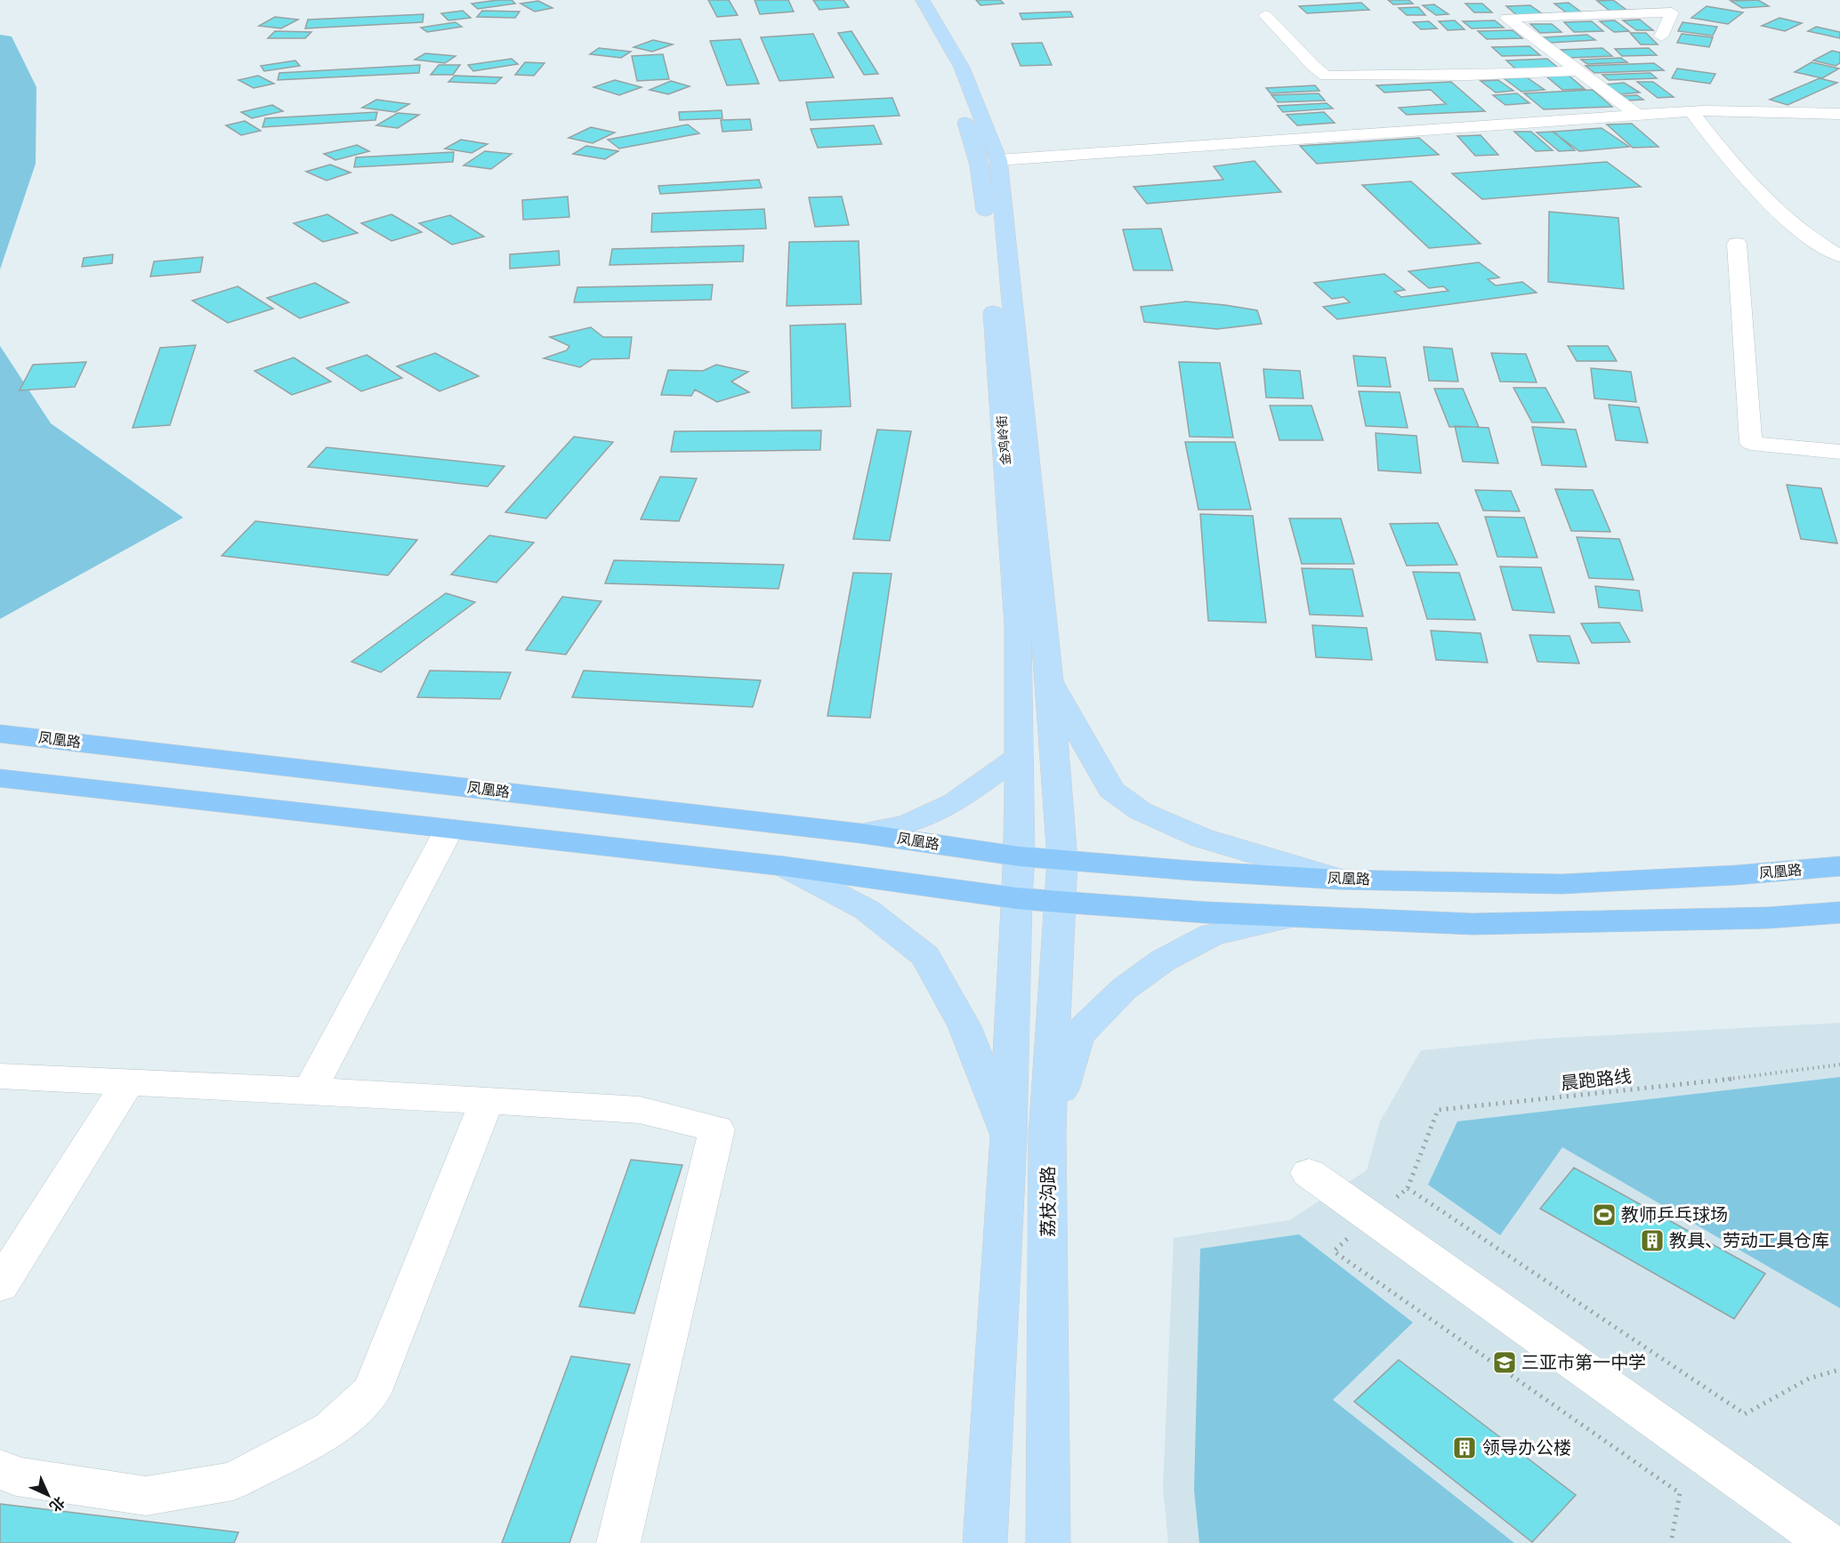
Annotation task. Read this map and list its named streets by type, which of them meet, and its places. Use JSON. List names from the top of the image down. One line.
{"streets":{"highway":["凤凰路"],"main road":["金鸡岭街","荔枝沟路"],"path":["晨跑路线"]},"crossings":[["金鸡岭街","凤凰路"],["金鸡岭街","荔枝沟路"],["凤凰路","荔枝沟路"]],"places":{"sports":["教师乒乓球场"],"building":["教具、劳动工具仓库","领导办公楼"],"school or university":["三亚市第一中学"]},"north":"bottom right"}
